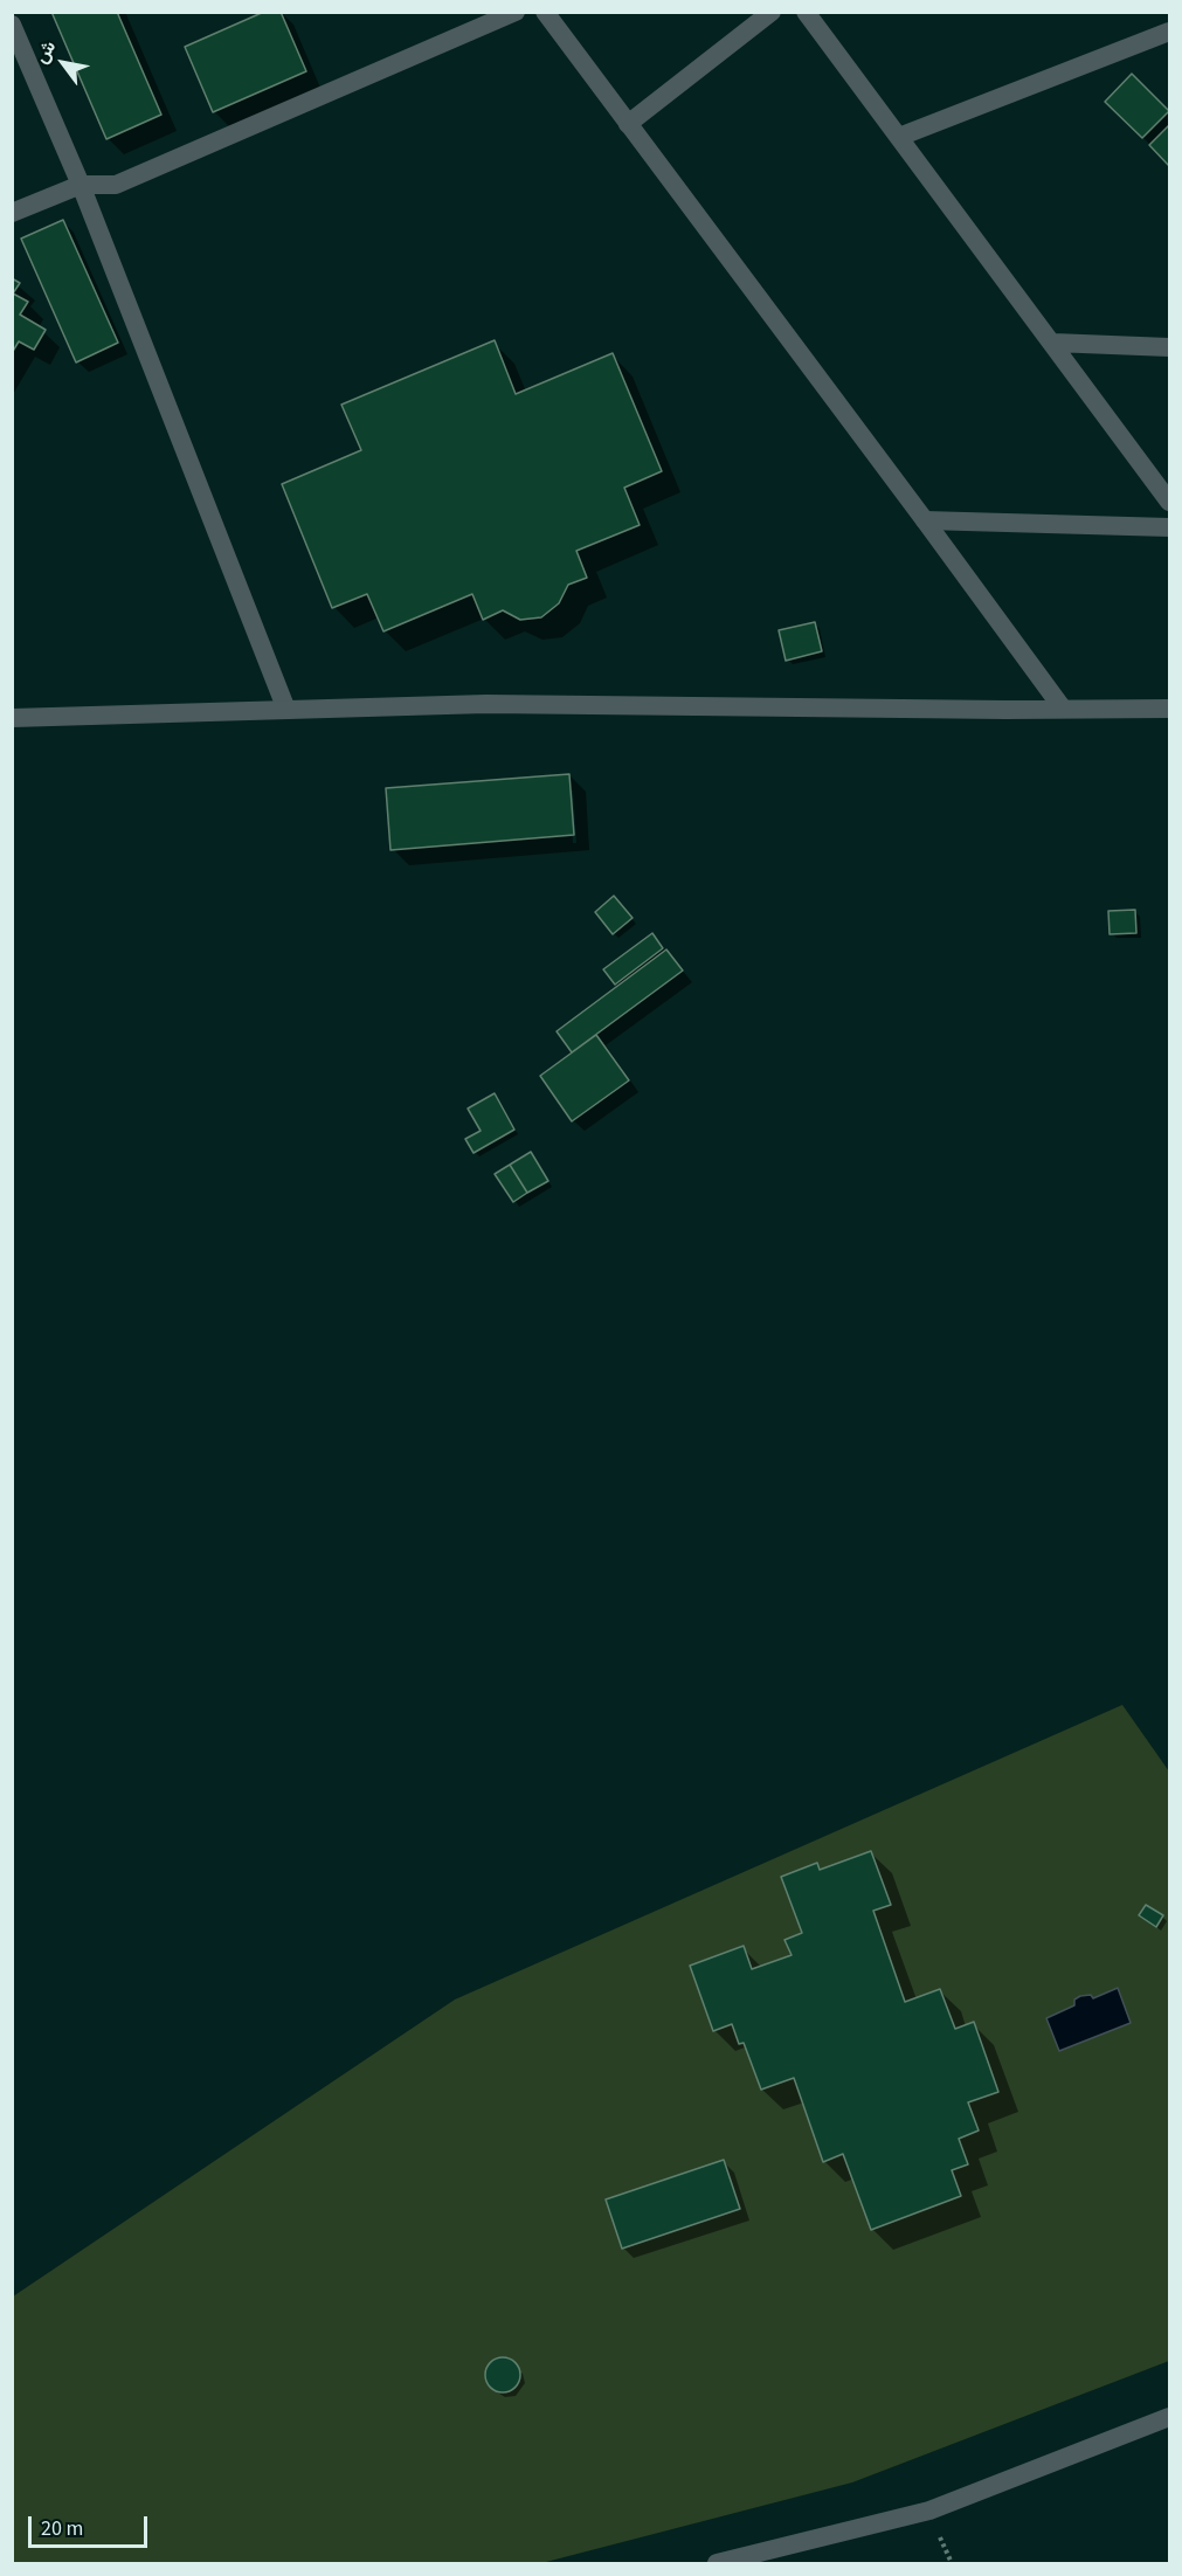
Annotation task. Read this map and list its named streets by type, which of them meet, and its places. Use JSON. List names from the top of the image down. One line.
{"scale_bar":"20 m","north":"top left"}
